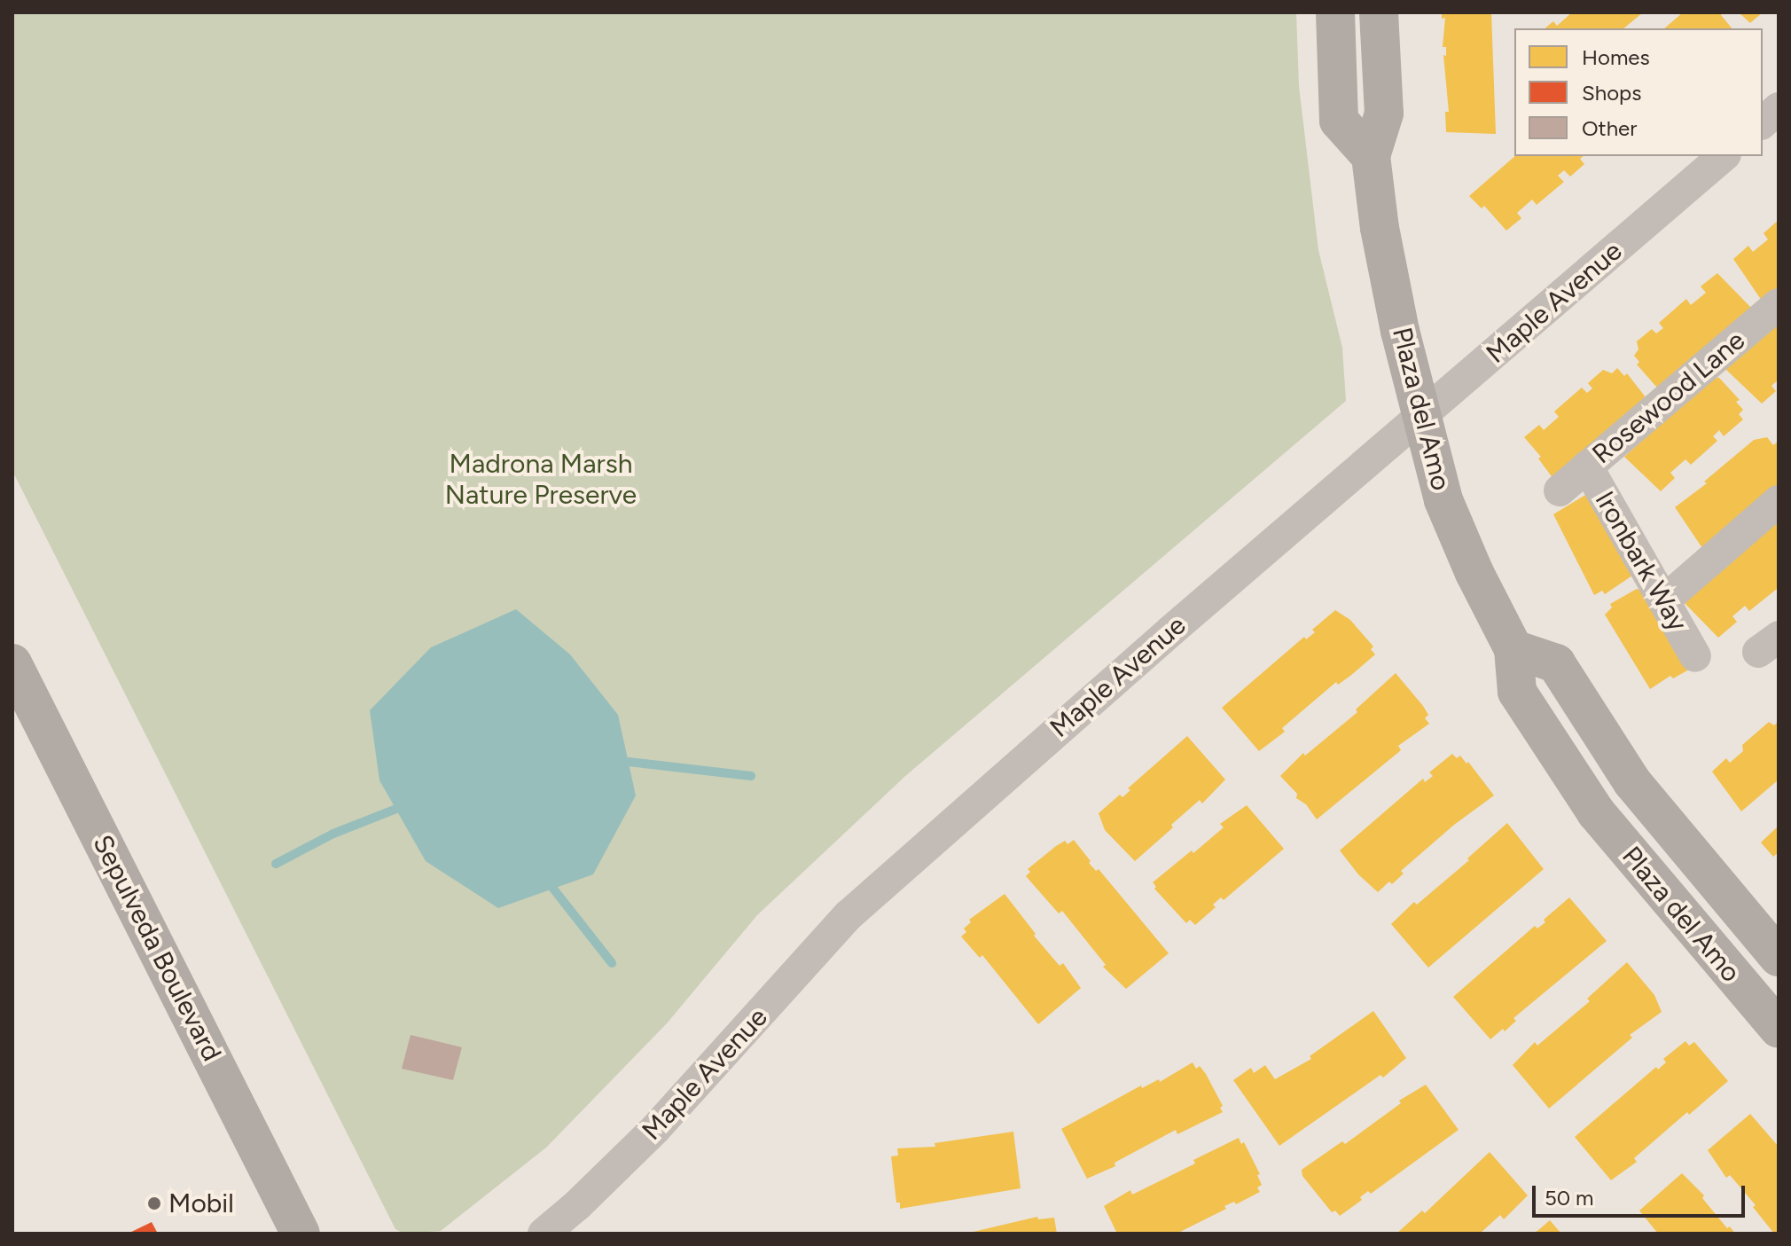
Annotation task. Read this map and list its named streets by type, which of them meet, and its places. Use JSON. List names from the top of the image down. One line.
{"streets":{"main road":["Plaza del Amo","Sepulveda Boulevard"],"street":["Maple Avenue","Rosewood Lane","Ironbark Way"]},"crossings":[["Maple Avenue","Plaza del Amo"],["Rosewood Lane","Ironbark Way"]],"parks":["Madrona Marsh Nature Preserve"],"places":["Mobil"],"legend":["Homes","Shops","Other"],"scale_bar":"50 m"}
